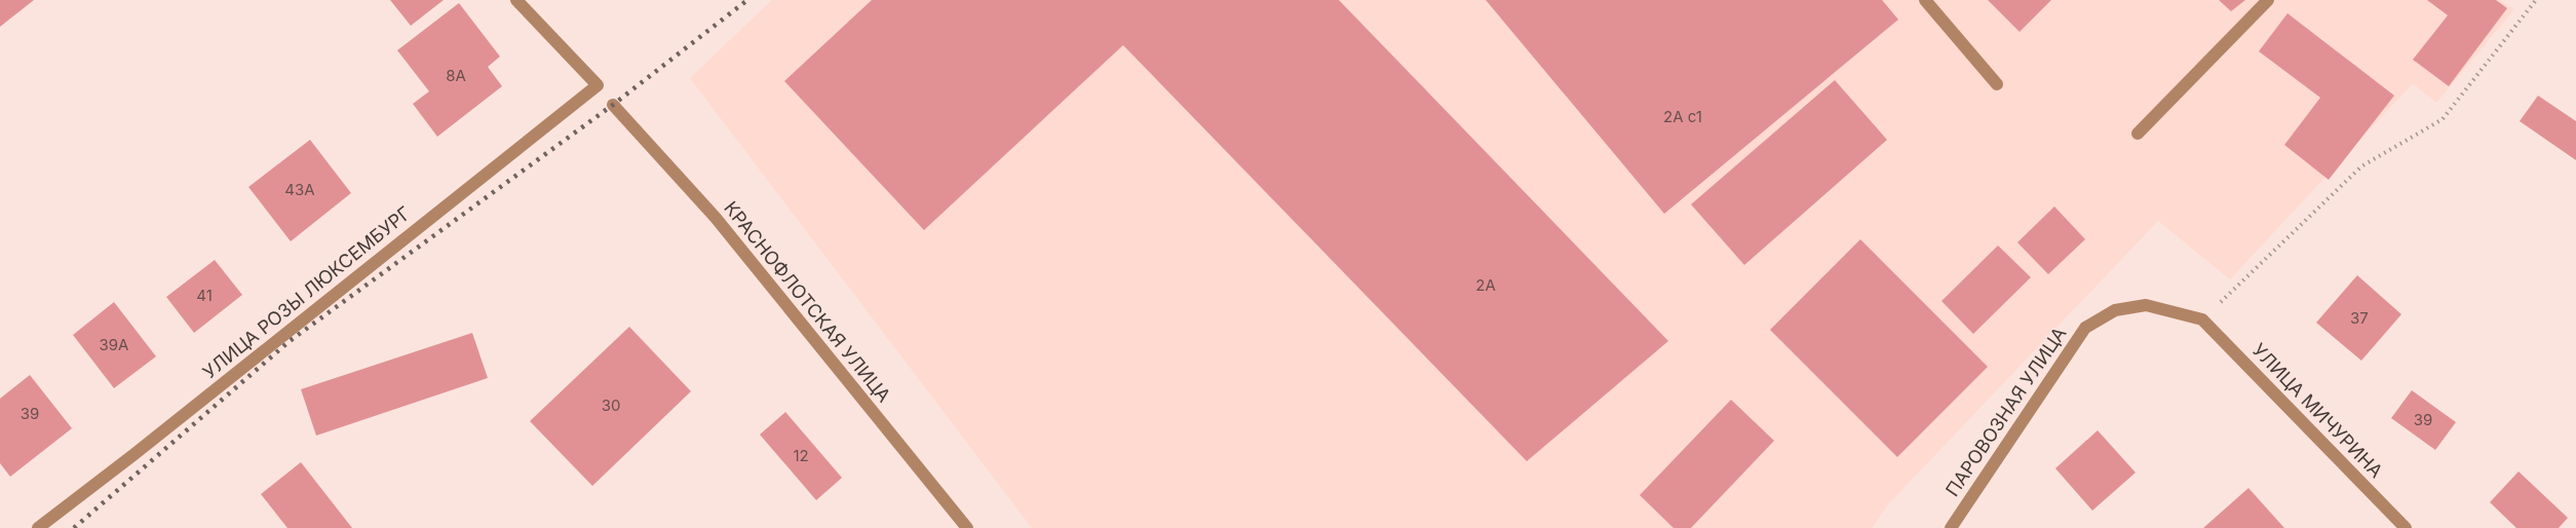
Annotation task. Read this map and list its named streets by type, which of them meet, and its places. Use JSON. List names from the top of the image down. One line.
{"streets":{"street":["УЛИЦА РОЗЫ ЛЮКСЕМБУРГ","КРАСНОФЛОТСКАЯ УЛИЦА","УЛИЦА МИЧУРИНА","ПАРОВОЗНАЯ УЛИЦА"]},"crossings":[["УЛИЦА МИЧУРИНА","ПАРОВОЗНАЯ УЛИЦА"]],"house_numbers":["8А","2А с1","43А","2А","41","37","39А","30","39","39","12"]}
